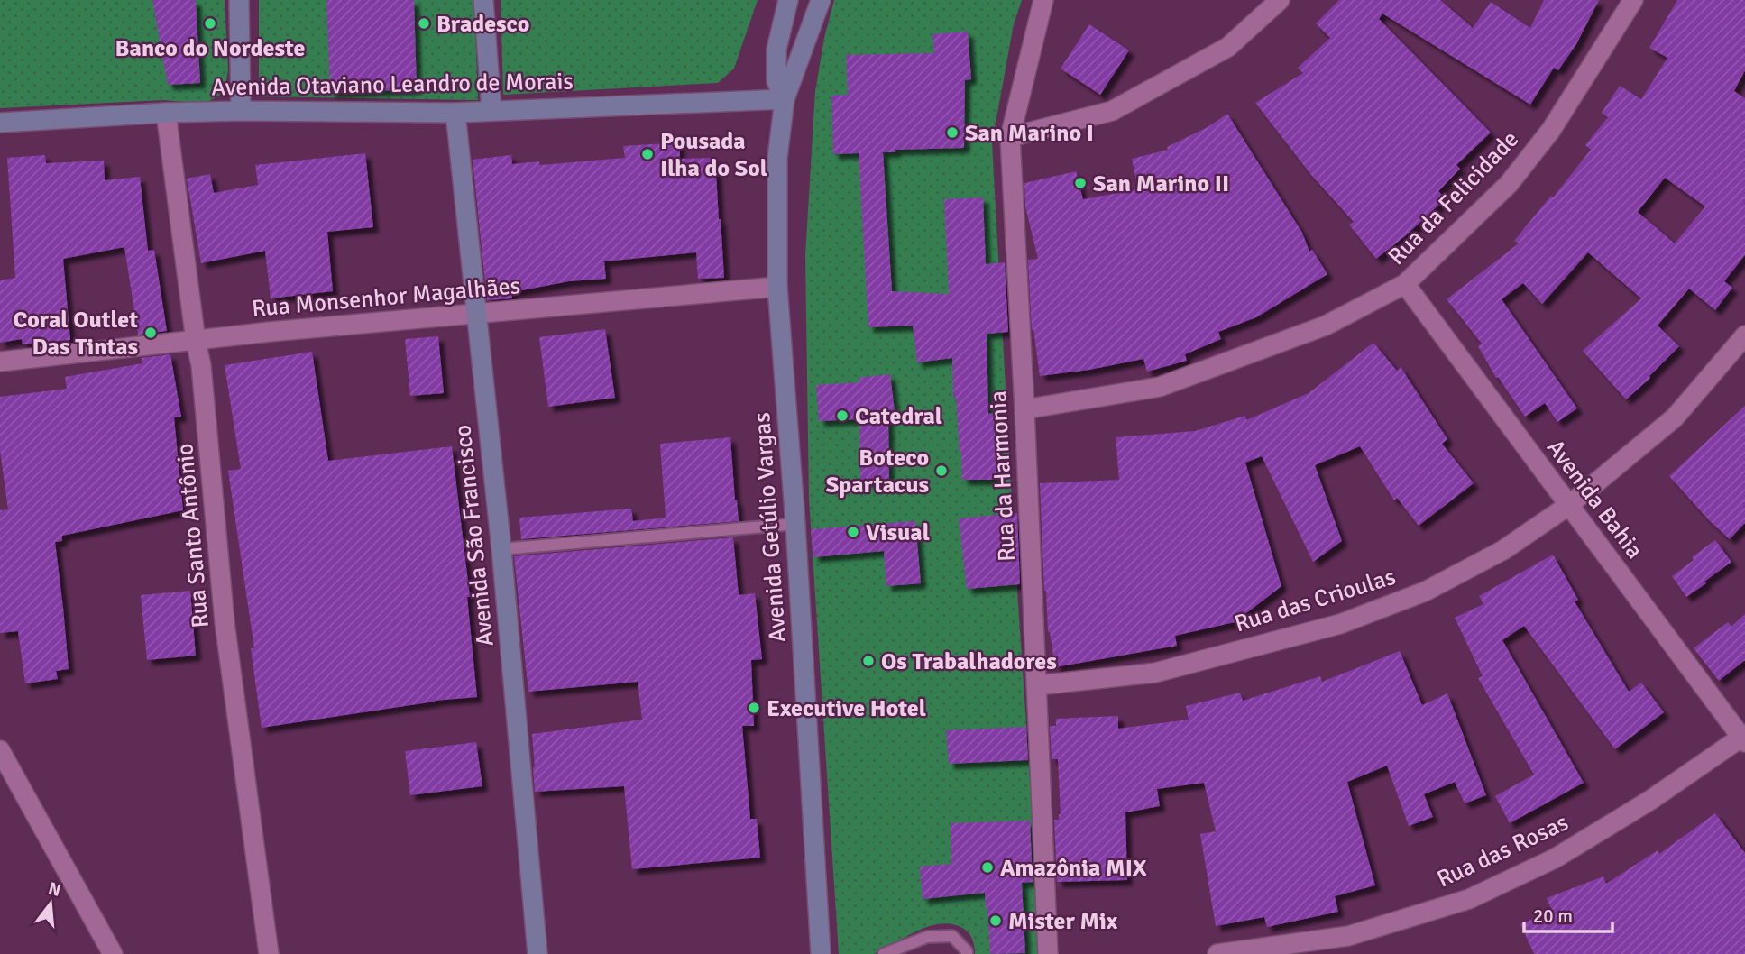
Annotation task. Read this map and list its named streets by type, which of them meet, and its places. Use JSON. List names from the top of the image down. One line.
{"streets":{"street":["Avenida Otaviano Leandro de Morais","Rua da Felicidade","Rua Monsenhor Magalhães","Rua da Harmonia","Avenida Bahia","Avenida Getúlio Vargas","Rua Santo Antônio","Avenida São Francisco","Rua das Crioulas","Rua das Rosas"]},"crossings":[["Avenida Otaviano Leandro de Morais","Avenida Getúlio Vargas"],["Avenida Otaviano Leandro de Morais","Rua Santo Antônio"],["Avenida Otaviano Leandro de Morais","Avenida São Francisco"],["Rua da Felicidade","Rua da Harmonia"],["Rua da Felicidade","Avenida Bahia"],["Rua Monsenhor Magalhães","Avenida Getúlio Vargas"],["Rua Monsenhor Magalhães","Rua Santo Antônio"],["Rua Monsenhor Magalhães","Avenida São Francisco"],["Rua da Harmonia","Rua das Crioulas"],["Avenida Bahia","Rua das Crioulas"],["Avenida Bahia","Rua das Rosas"]],"places":["Banco do Nordeste","Bradesco","San Marino I","Pousada Ilha do Sol","San Marino II","Coral Outlet Das Tintas","Catedral","Boteco Spartacus","Visual","Os Trabalhadores","Executive Hotel","Amazônia MIX","Mister Mix"],"scale_bar":"20 m","north":"top"}
